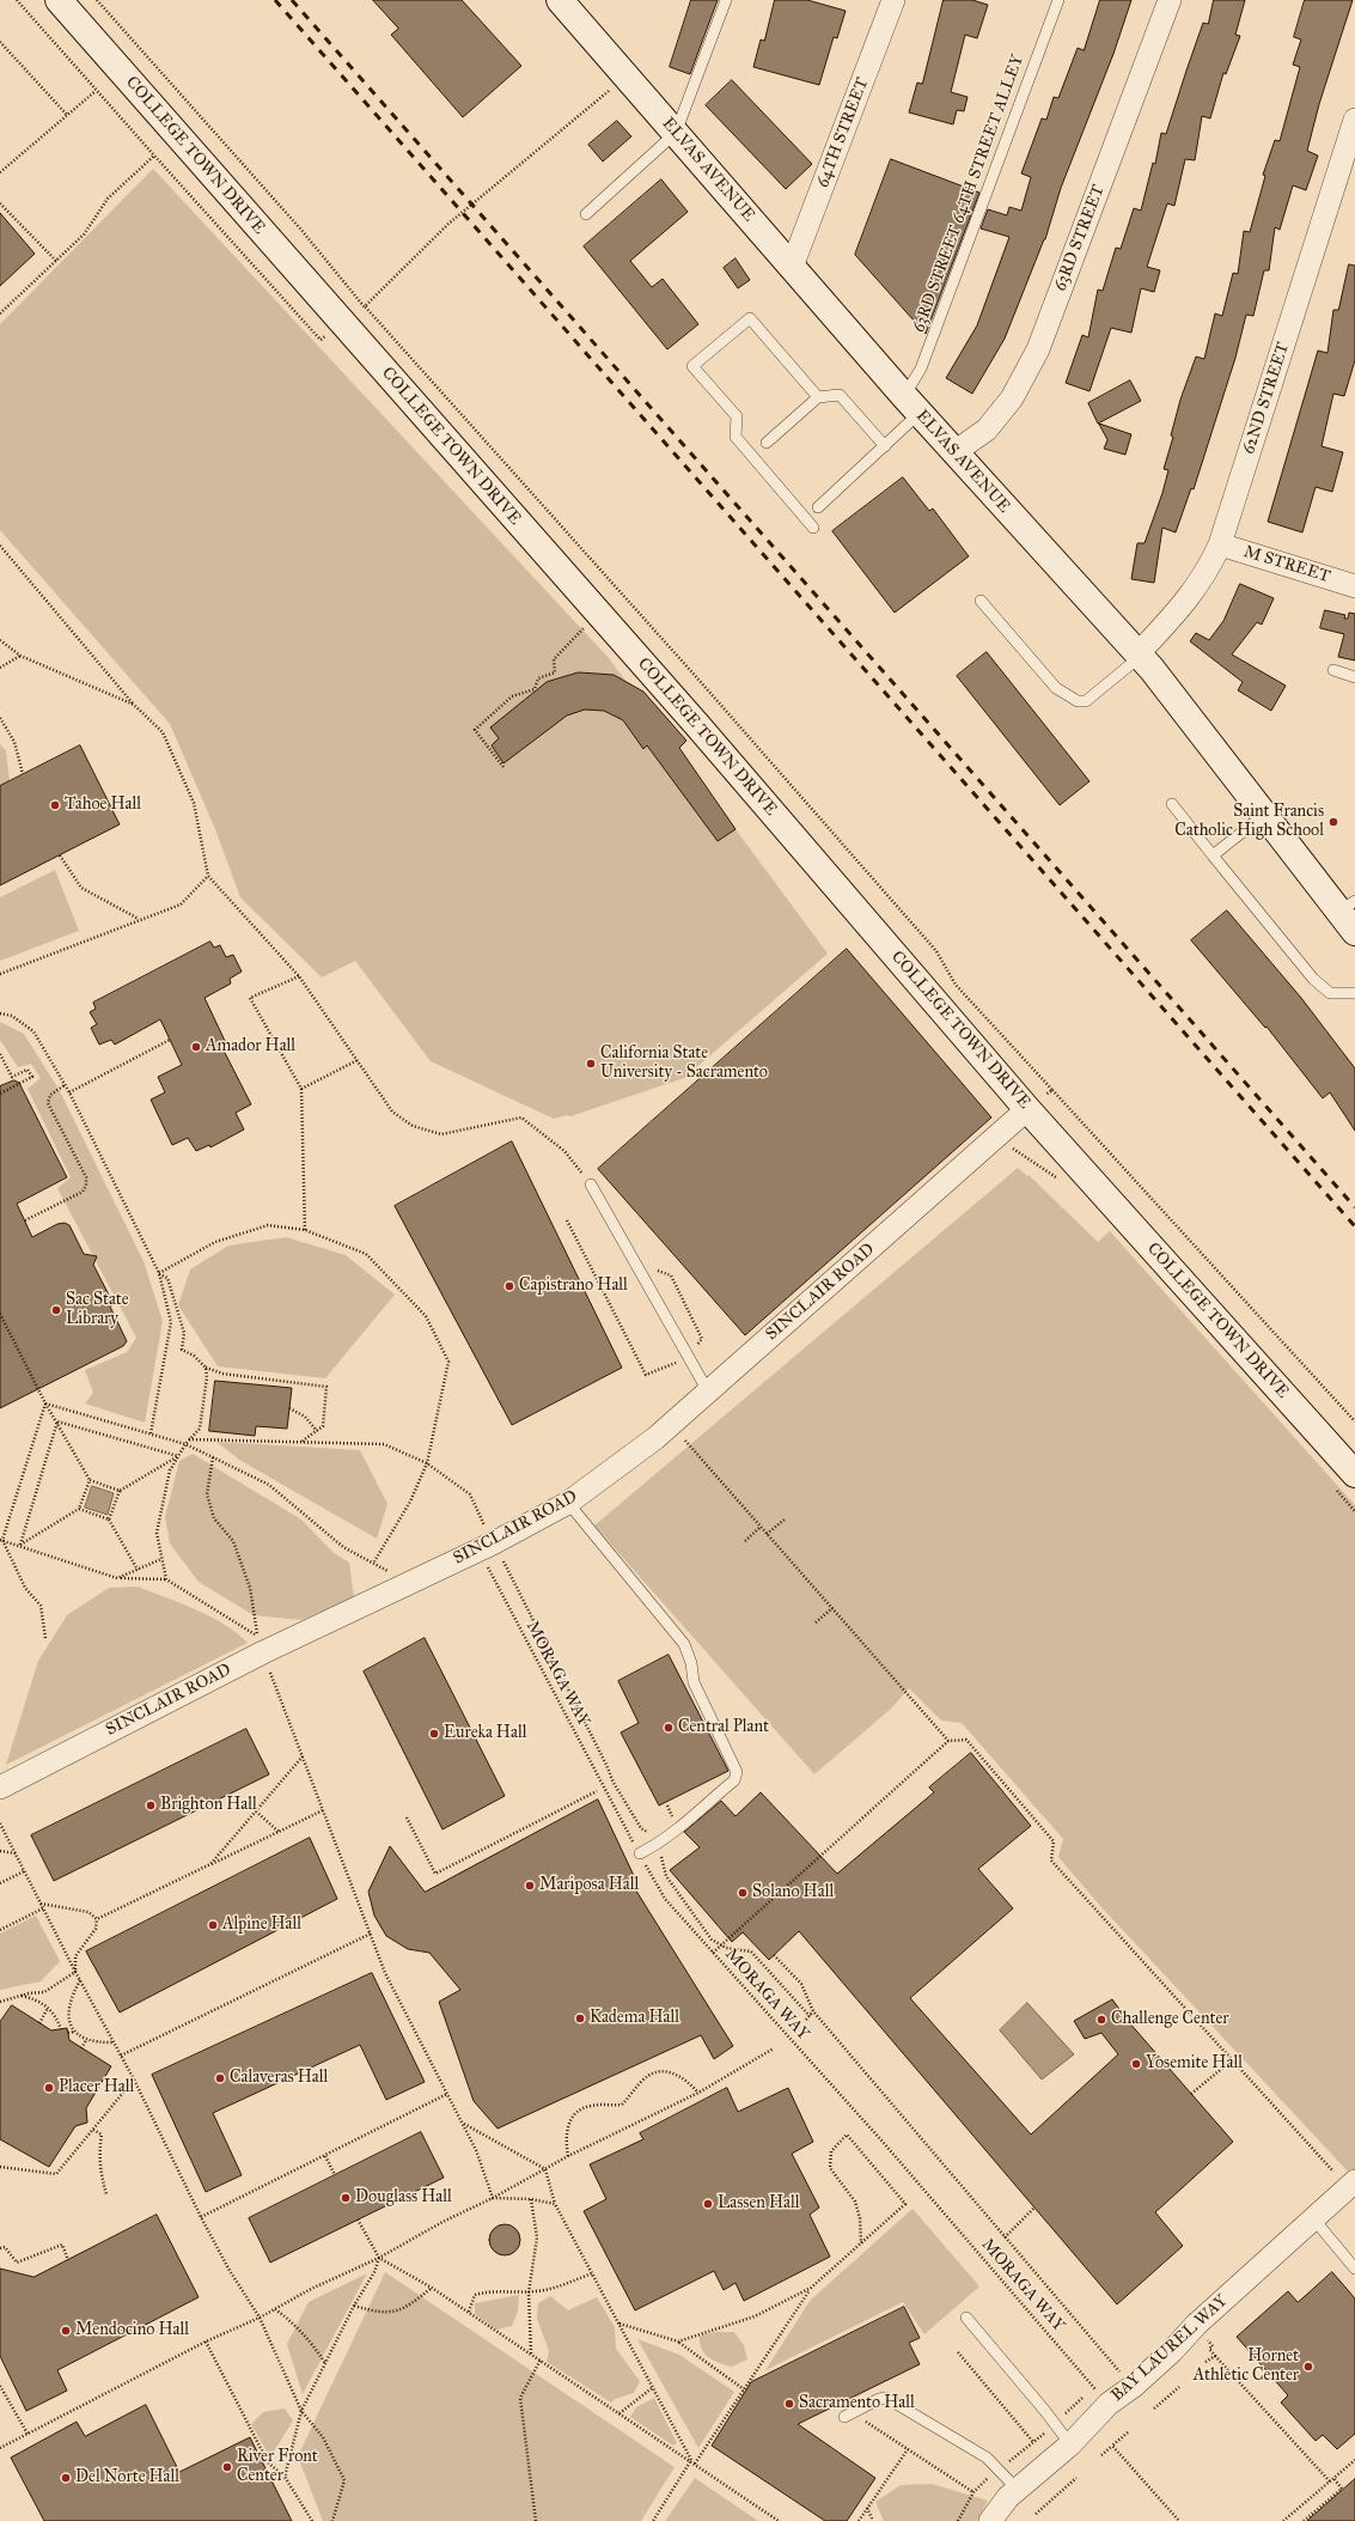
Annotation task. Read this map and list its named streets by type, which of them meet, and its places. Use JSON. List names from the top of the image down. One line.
{"streets":{"street":["64TH STREET","COLLEGE TOWN DRIVE","ELVAS AVENUE","63RD STREET","62ND STREET","M STREET","SINCLAIR ROAD","BAY LAUREL WAY"],"lane":["63RD STREET 64TH STREET ALLEY"],"path":["MORAGA WAY"]},"crossings":[["64TH STREET","ELVAS AVENUE"],["COLLEGE TOWN DRIVE","SINCLAIR ROAD"],["ELVAS AVENUE","63RD STREET 64TH STREET ALLEY"],["ELVAS AVENUE","63RD STREET"],["ELVAS AVENUE","62ND STREET"],["62ND STREET","M STREET"],["SINCLAIR ROAD","MORAGA WAY"],["MORAGA WAY","BAY LAUREL WAY"]],"places":["Tahoe Hall","Saint Francis Catholic High School","Amador Hall","California State University - Sacramento","Capistrano Hall","Sac State Library","Central Plant","Eureka Hall","Brighton Hall","Mariposa Hall","Solano Hall","Alpine Hall","Kadema Hall","Challenge Center","Yosemite Hall","Calaveras Hall","Placer Hall","Douglass Hall","Lassen Hall","Mendocino Hall","Hornet Athletic Center","Sacramento Hall","River Front Center","Del Norte Hall"]}
